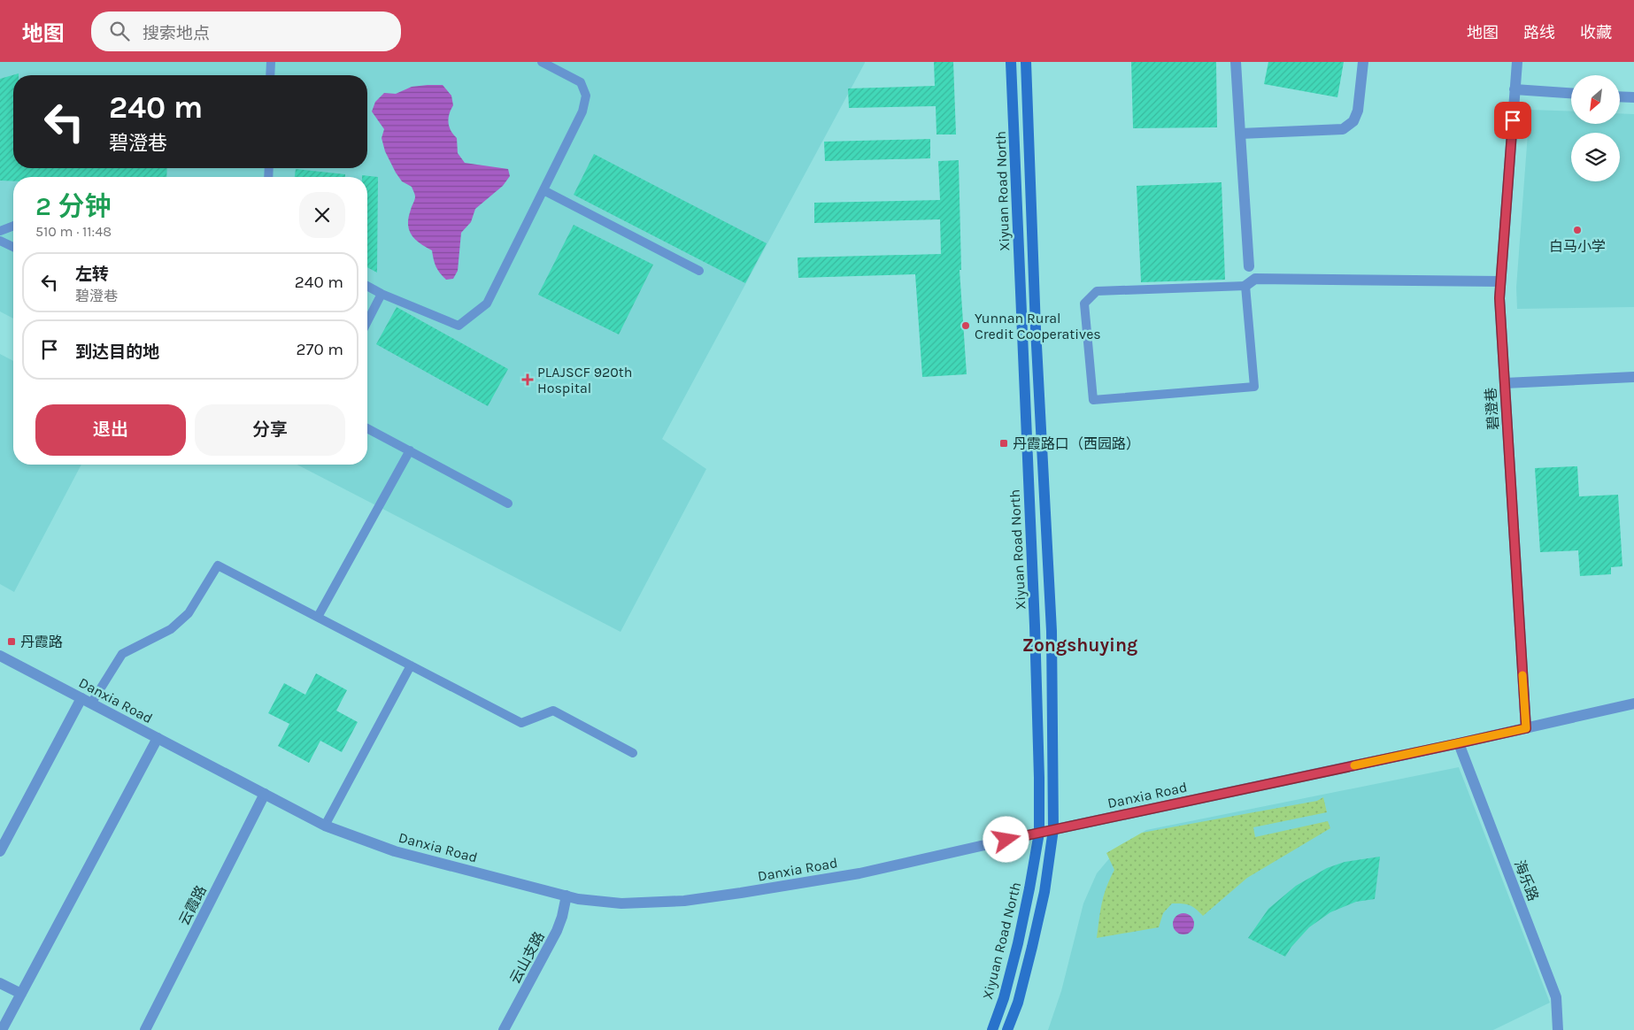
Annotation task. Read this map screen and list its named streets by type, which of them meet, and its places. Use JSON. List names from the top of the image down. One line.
{"streets":{"main road":["Xiyuan Road North"],"street":["碧澄巷","Danxia Road","海乐路","云霞路","云山支路"]},"crossings":[["Xiyuan Road North","Danxia Road"],["碧澄巷","Danxia Road"],["Danxia Road","海乐路"],["Danxia Road","云霞路"],["Danxia Road","云山支路"]],"districts":["Zongshuying"],"places":{"other":["白马小学","Yunnan Rural Credit Cooperatives"],"health":["PLAJSCF 920th Hospital"],"transit":["丹霞路口（西园路）","丹霞路"]},"north":"bottom left","page":{"header":"地图","search":"搜索地点","nav":["地图","路线","收藏"],"turn":["240 m","碧澄巷"],"heading":["2 分钟","510 m · 11:48"],"list":[{"name":"左转","note":"碧澄巷","value":"240 m"},{"name":"到达目的地","value":"270 m"}],"buttons":["退出","分享"]}}
